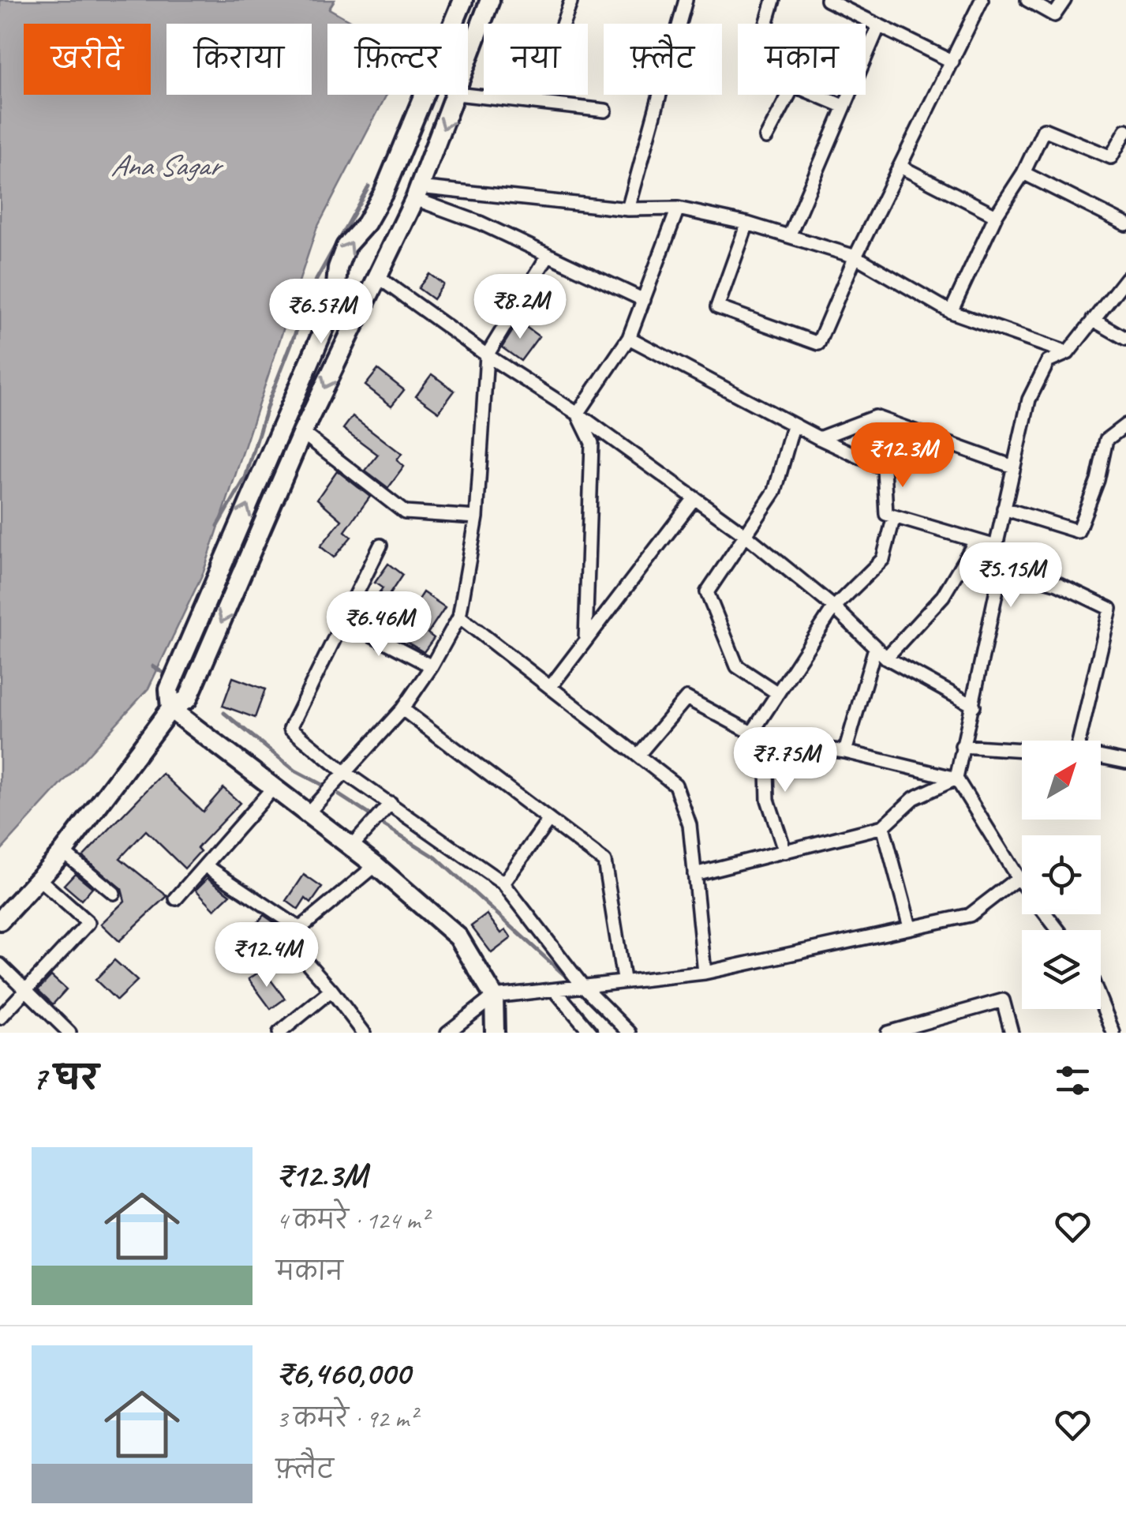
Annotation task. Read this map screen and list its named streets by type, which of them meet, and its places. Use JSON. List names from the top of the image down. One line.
{"water":["Ana Sagar"],"north":"top right","page":{"chip":["खरीदें","किराया","फ़िल्टर","नया","फ़्लैट","मकान"],"price":["₹8.2M","₹6.57M","₹12.3M","₹5.15M","₹6.46M","₹7.75M","₹12.4M"],"heading":"7 घर","list":[{"name":"₹12.3M","note":"4 कमरे · 124 m² · मकान"},{"name":"₹6,460,000","note":"3 कमरे · 92 m² · फ़्लैट"}]}}
